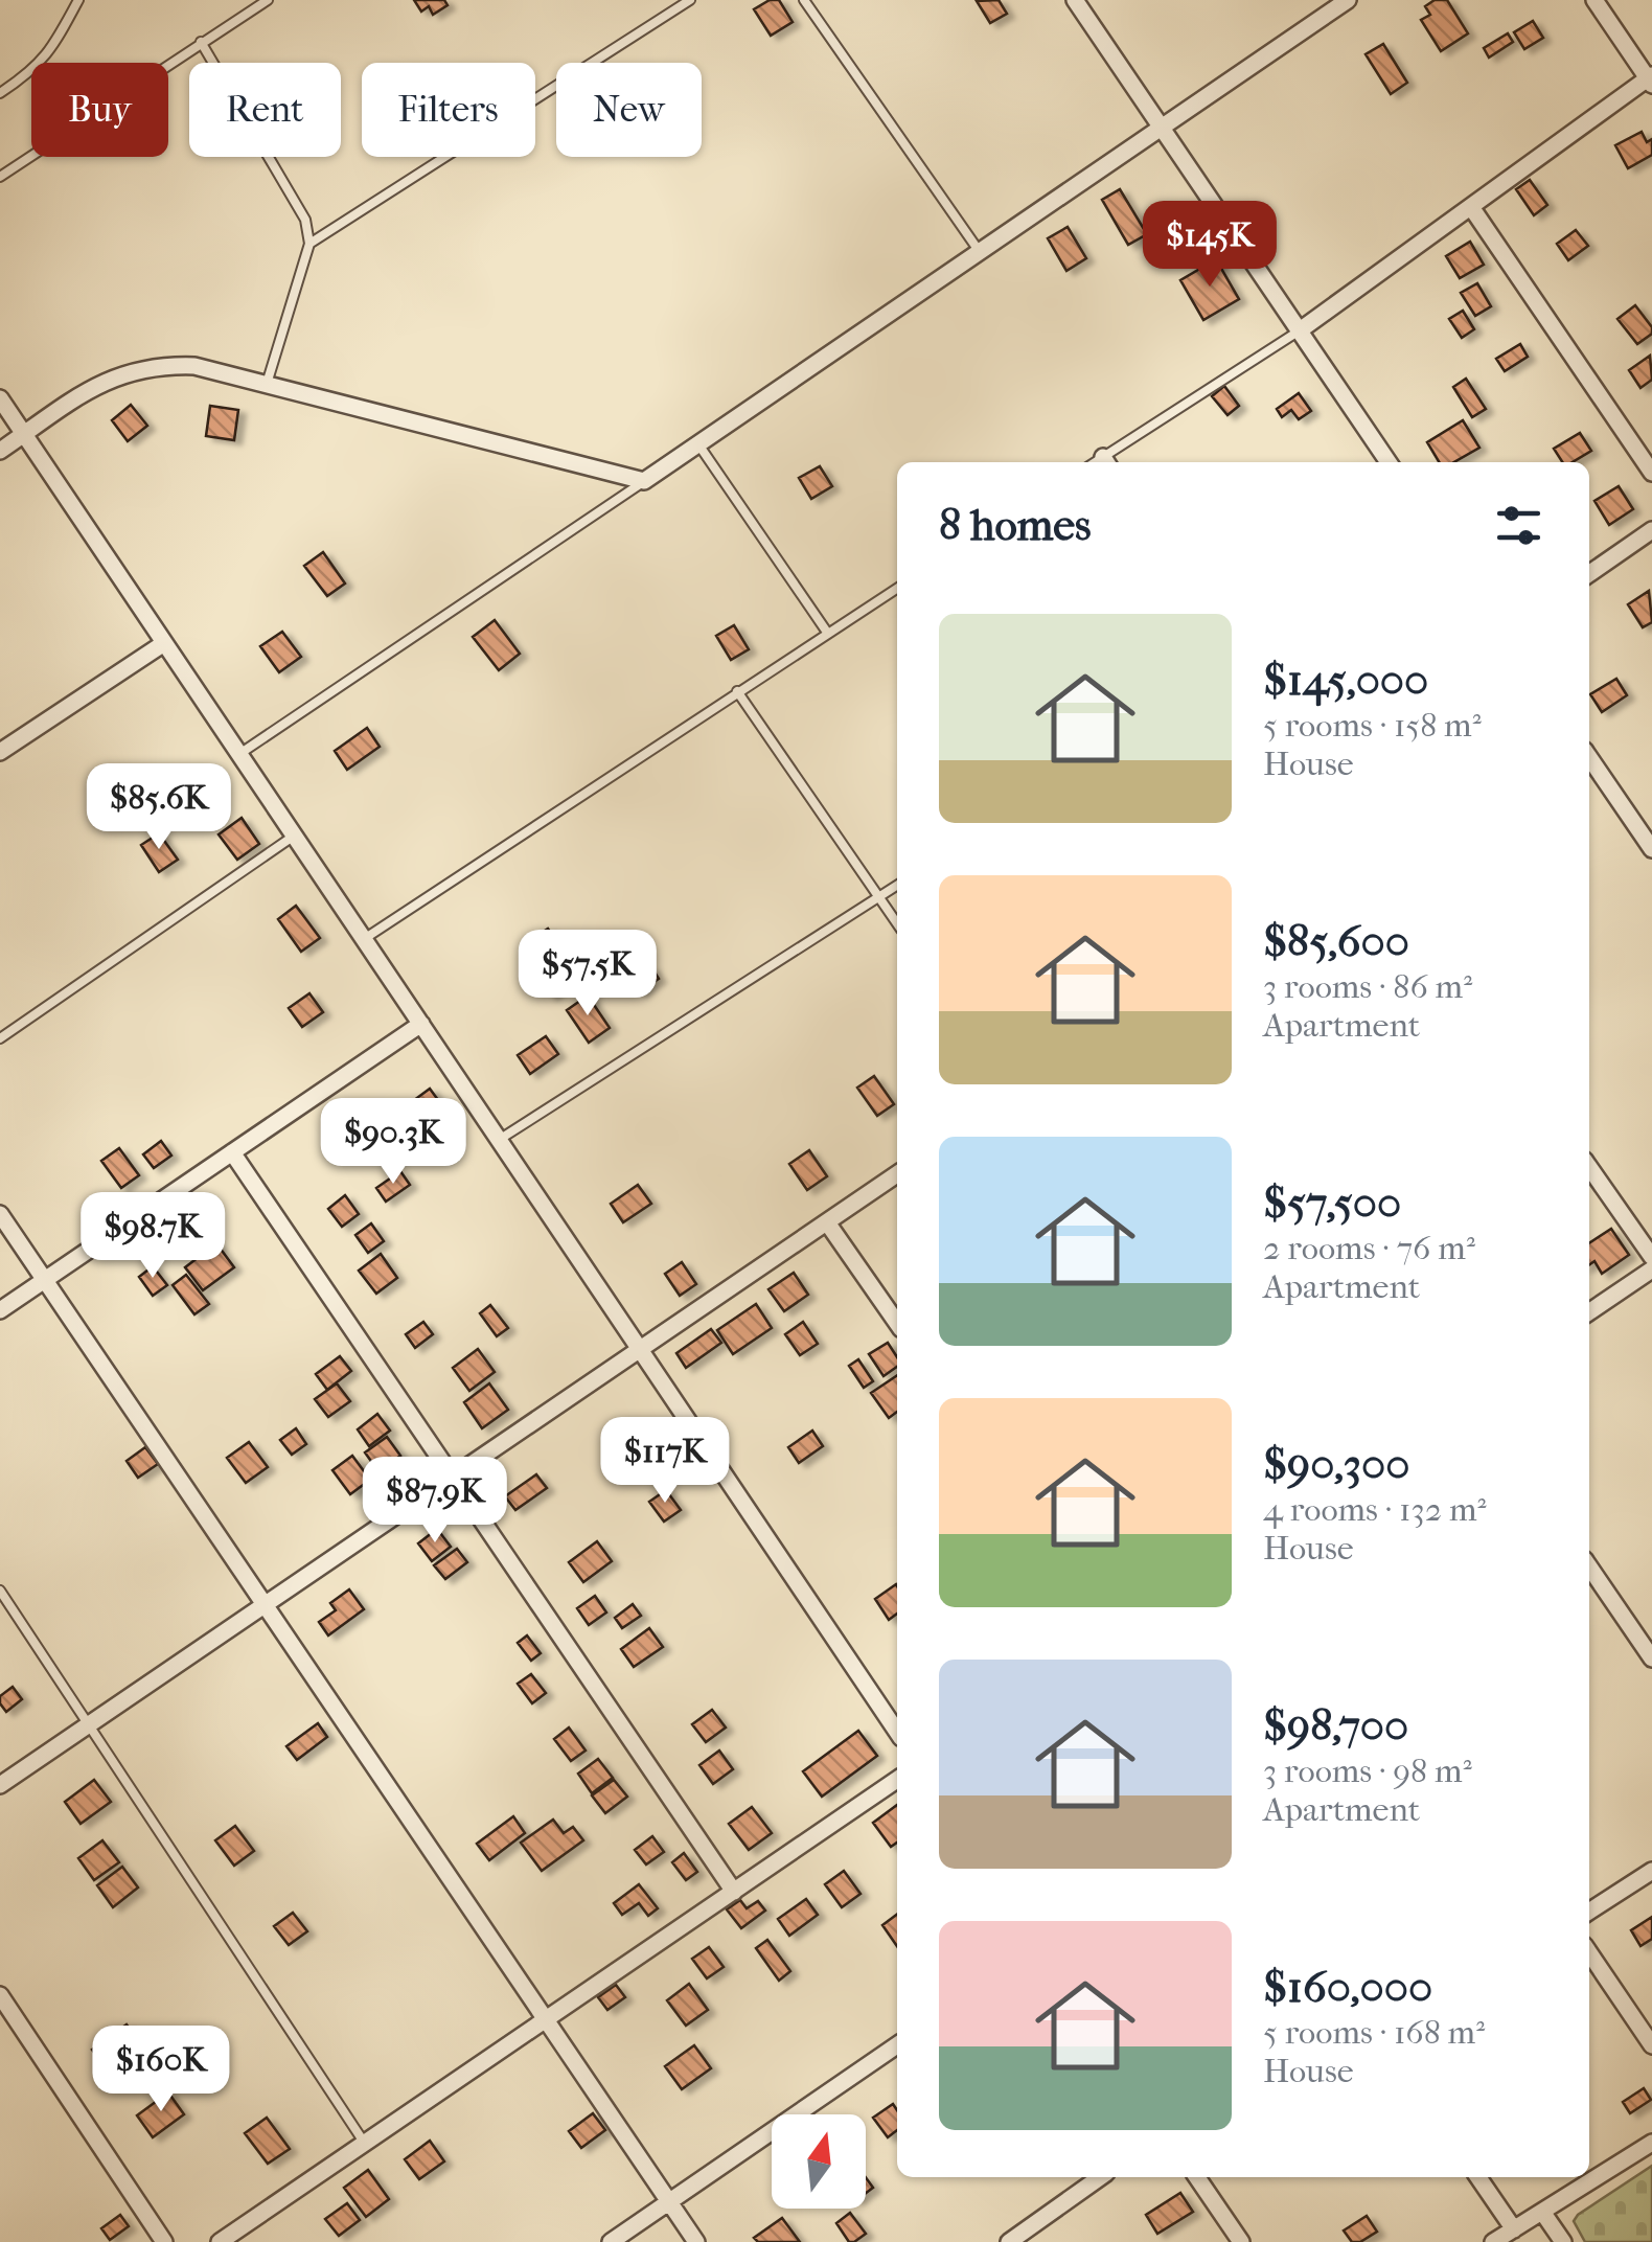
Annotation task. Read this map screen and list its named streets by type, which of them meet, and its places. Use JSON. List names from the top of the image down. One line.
{"north":"top","page":{"chip":["Buy","Rent","Filters","New"],"price":["$145K","$85.6K","$57.5K","$90.3K","$98.7K","$117K","$87.9K","$160K"],"heading":"8 homes","list":[{"name":"$145,000","note":"5 rooms · 158 m² · House"},{"name":"$85,600","note":"3 rooms · 86 m² · Apartment"},{"name":"$57,500","note":"2 rooms · 76 m² · Apartment"},{"name":"$90,300","note":"4 rooms · 132 m² · House"},{"name":"$98,700","note":"3 rooms · 98 m² · Apartment"},{"name":"$160,000","note":"5 rooms · 168 m² · House"}]}}
